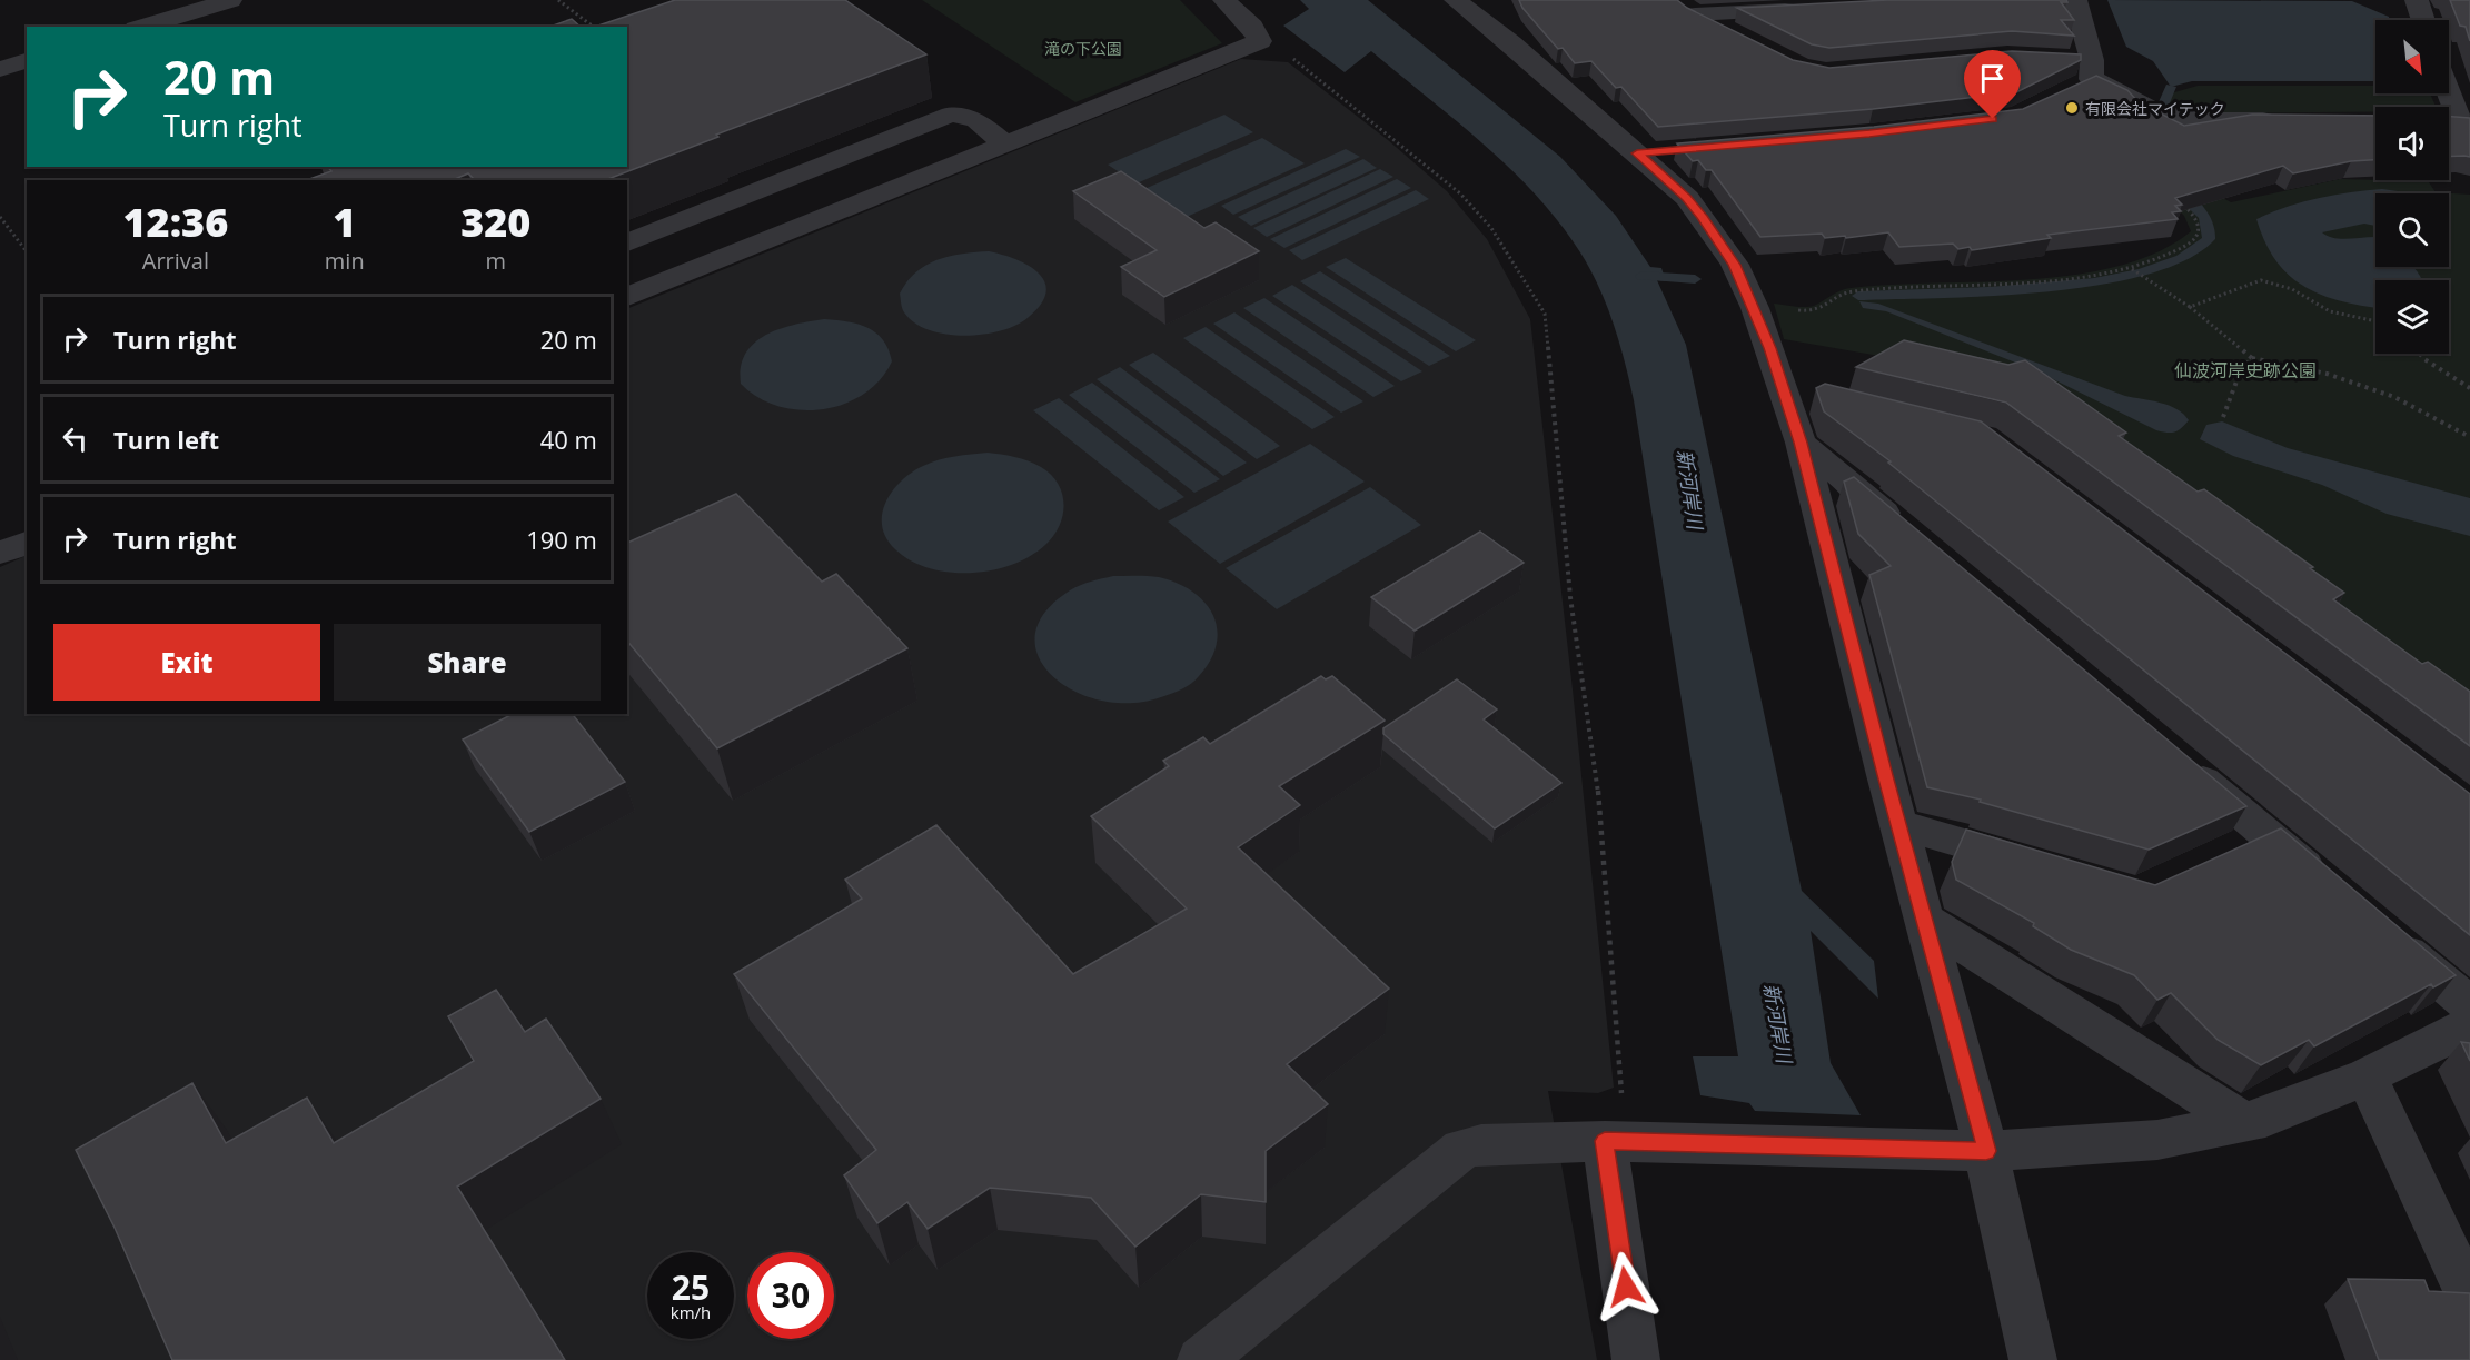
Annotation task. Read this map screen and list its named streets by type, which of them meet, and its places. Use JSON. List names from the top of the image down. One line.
{"water":["新河岸川"],"parks":["滝の下公園","仙波河岸史跡公園"],"places":["有限会社マイテック"],"north":"bottom right","page":{"turn":["20 m","Turn right"],"eta":["12:36","Arrival","1","min","320","m"],"list":[{"name":"Turn right","value":"20 m"},{"name":"Turn left","value":"40 m"},{"name":"Turn right","value":"190 m"}],"buttons":["Exit","Share"],"speed":"25 km/h","limit":"30"}}
